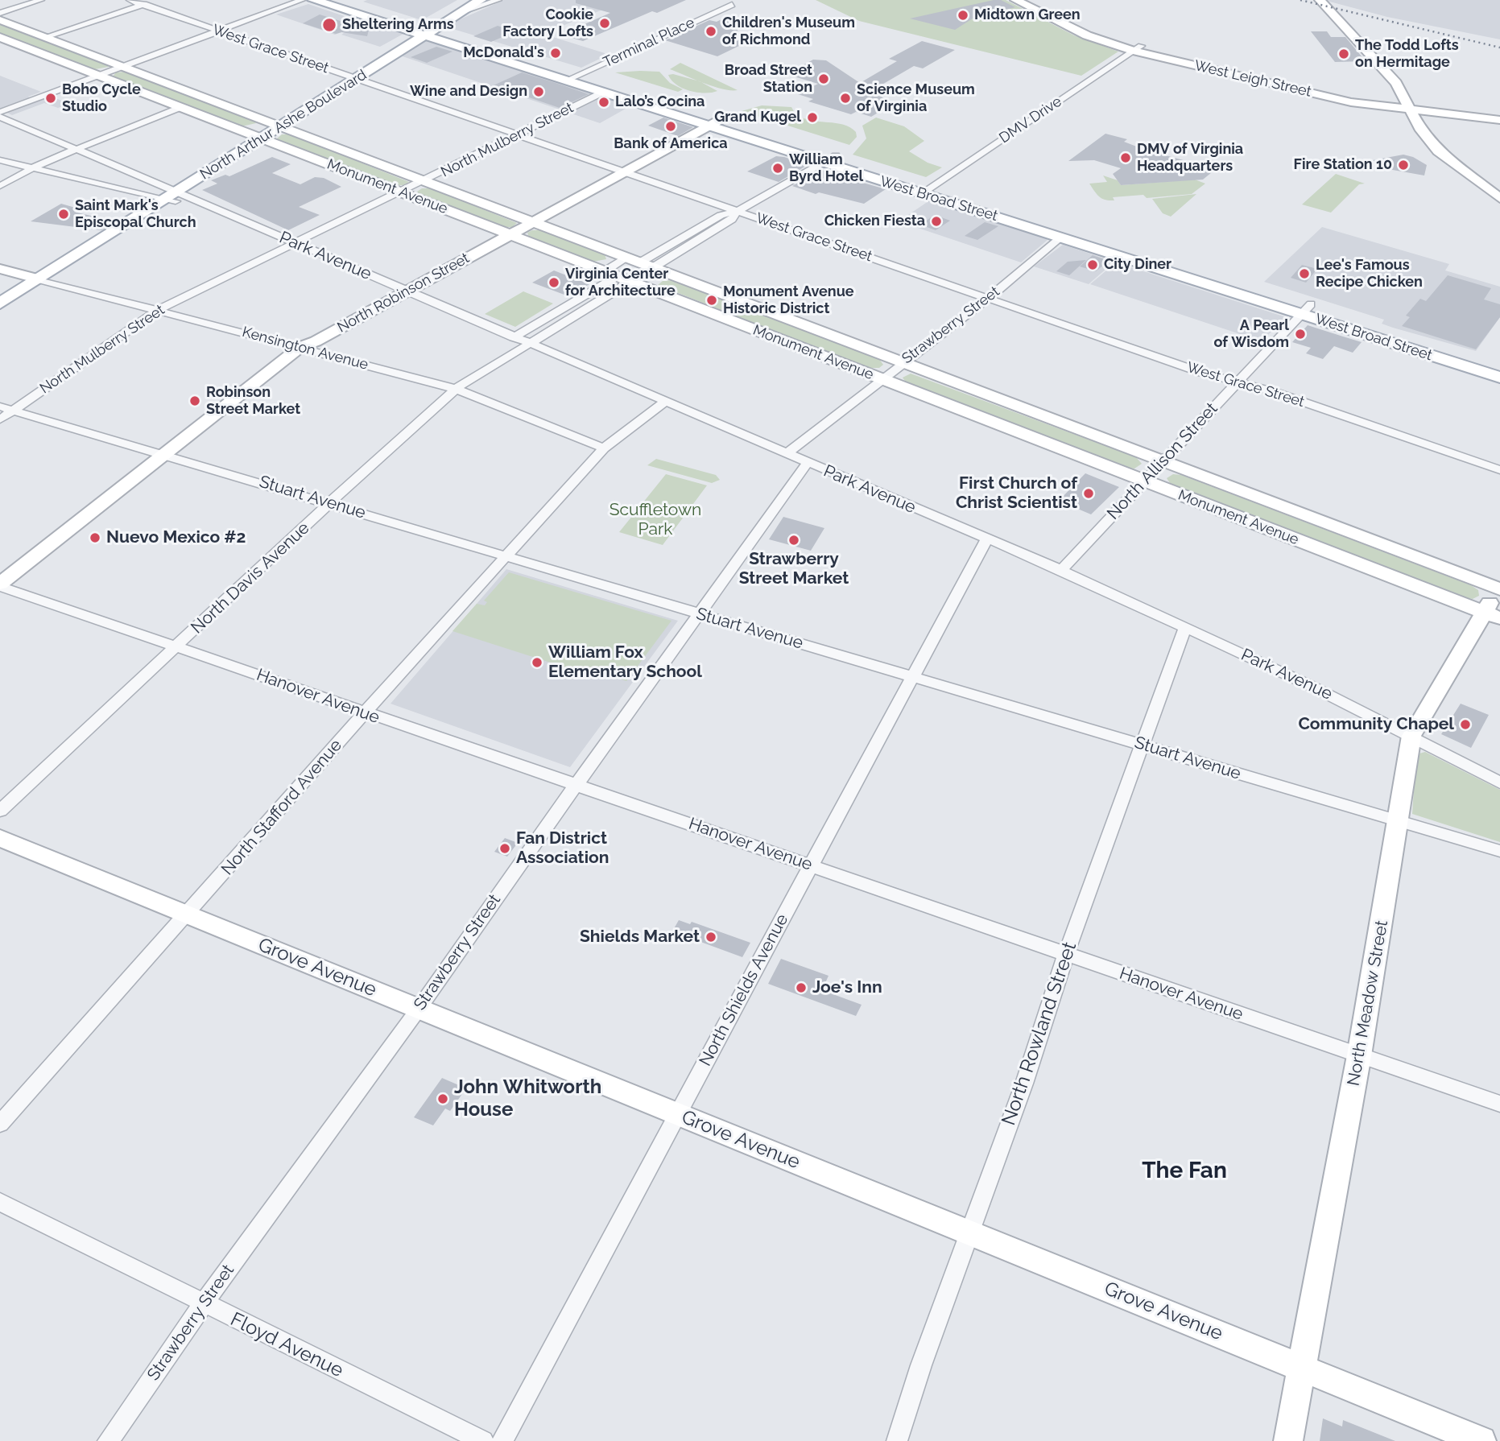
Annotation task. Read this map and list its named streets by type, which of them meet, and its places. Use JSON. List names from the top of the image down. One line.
{"streets":{"main road":["North Arthur Ashe Boulevard","West Broad Street"],"street":["Terminal Place","West Grace Street","West Leigh Street","DMV Drive","North Mulberry Street","Monument Avenue","Park Avenue","North Robinson Street","Strawberry Street","Kensington Avenue","North Allison Street","Stuart Avenue","North Davis Avenue","Hanover Avenue","North Stafford Avenue","Grove Avenue","North Shields Avenue","North Meadow Street","North Rowland Street","Floyd Avenue"]},"crossings":[["Terminal Place","West Broad Street"],["West Grace Street","North Arthur Ashe Boulevard"],["West Grace Street","North Mulberry Street"],["West Grace Street","North Robinson Street"],["West Grace Street","Strawberry Street"],["West Grace Street","North Allison Street"],["West Grace Street","North Davis Avenue"],["West Leigh Street","DMV Drive"],["DMV Drive","West Broad Street"],["North Arthur Ashe Boulevard","Monument Avenue"],["North Arthur Ashe Boulevard","West Broad Street"],["North Arthur Ashe Boulevard","Park Avenue"],["North Arthur Ashe Boulevard","Kensington Avenue"],["North Mulberry Street","Monument Avenue"],["North Mulberry Street","West Broad Street"],["North Mulberry Street","Park Avenue"],["North Mulberry Street","Kensington Avenue"],["North Mulberry Street","Stuart Avenue"],["Monument Avenue","North Robinson Street"],["Monument Avenue","Strawberry Street"],["Monument Avenue","North Allison Street"],["Monument Avenue","North Davis Avenue"],["Monument Avenue","North Meadow Street"],["West Broad Street","North Robinson Street"],["West Broad Street","Strawberry Street"],["West Broad Street","North Allison Street"],["West Broad Street","North Davis Avenue"],["Park Avenue","North Robinson Street"],["Park Avenue","Strawberry Street"],["Park Avenue","North Allison Street"],["Park Avenue","North Davis Avenue"],["Park Avenue","North Stafford Avenue"],["Park Avenue","North Shields Avenue"],["Park Avenue","North Meadow Street"],["Park Avenue","North Rowland Street"],["North Robinson Street","Kensington Avenue"],["North Robinson Street","Stuart Avenue"],["North Robinson Street","Hanover Avenue"],["Strawberry Street","Stuart Avenue"],["Strawberry Street","Hanover Avenue"],["Strawberry Street","Grove Avenue"],["Strawberry Street","Floyd Avenue"],["Kensington Avenue","North Davis Avenue"],["Kensington Avenue","North Stafford Avenue"],["Stuart Avenue","North Davis Avenue"],["Stuart Avenue","North Stafford Avenue"],["Stuart Avenue","North Shields Avenue"],["Stuart Avenue","North Meadow Street"],["Stuart Avenue","North Rowland Street"],["North Davis Avenue","Hanover Avenue"],["Hanover Avenue","North Stafford Avenue"],["Hanover Avenue","North Shields Avenue"],["Hanover Avenue","North Meadow Street"],["Hanover Avenue","North Rowland Street"],["North Stafford Avenue","Grove Avenue"],["Grove Avenue","North Shields Avenue"],["Grove Avenue","North Meadow Street"],["Grove Avenue","North Rowland Street"]],"districts":["The Fan"],"parks":["Scuffletown Park"],"places":["Midtown Green","Cookie Factory Lofts","Sheltering Arms","Children's Museum of Richmond","McDonald's","The Todd Lofts on Hermitage","Broad Street Station","Wine and Design","Boho Cycle Studio","Science Museum of Virginia","Lalo’s Cocina","Grand Kugel","Bank of America","DMV of Virginia Headquarters","Fire Station 10","William Byrd Hotel","Saint Mark's Episcopal Church","Chicken Fiesta","City Diner","Lee's Famous Recipe Chicken","Virginia Center for Architecture","Monument Avenue Historic District","A Pearl of Wisdom","Robinson Street Market","First Church of Christ Scientist","Nuevo Mexico #2","Strawberry Street Market","William Fox Elementary School","Community Chapel","Fan District Association","Shields Market","Joe's Inn","John Whitworth House"]}
